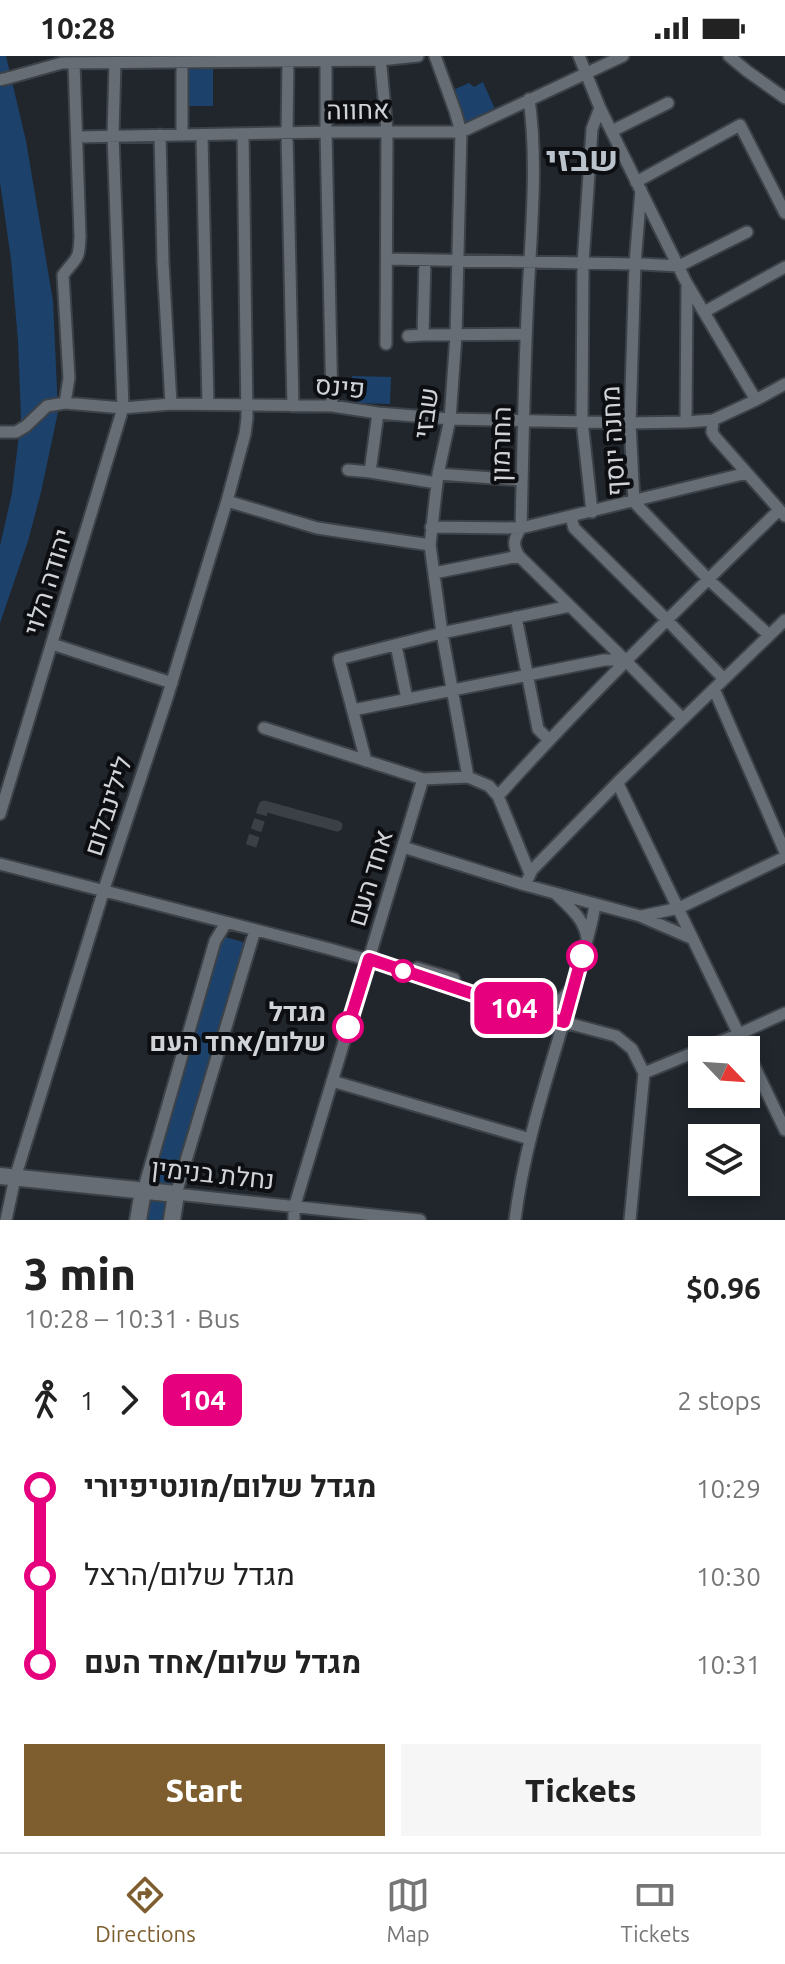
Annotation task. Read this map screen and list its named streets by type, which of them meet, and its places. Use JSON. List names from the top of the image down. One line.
{"streets":{"street":["אחווה","פינס","שבזי","מחנה יוסף","החרמון","יהודה הלוי","לילינבלום","אחד העם","נחלת בנימין"]},"crossings":[["אחווה","שבזי"],["אחווה","החרמון"],["אחווה","יהודה הלוי"],["אחווה","לילינבלום"],["פינס","שבזי"],["פינס","מחנה יוסף"],["פינס","החרמון"],["פינס","יהודה הלוי"],["פינס","לילינבלום"],["לילינבלום","נחלת בנימין"],["אחד העם","נחלת בנימין"]],"districts":["שבזי"],"places":["מגדל שלום/אחד העם"],"lines":["bus line 104"],"north":"bottom right","page":{"status":"10:28","on_map":"104","heading":["3 min","10:28 – 10:31 · Bus","$0.96"],"legs":["1","104","2 stops"],"list":[{"name":"מגדל שלום/מונטיפיורי","value":"10:29"},{"name":"מגדל שלום/הרצל","value":"10:30"},{"name":"מגדל שלום/אחד העם","value":"10:31"}],"buttons":["Start","Tickets"],"tabs":["Directions","Map","Tickets"]}}
